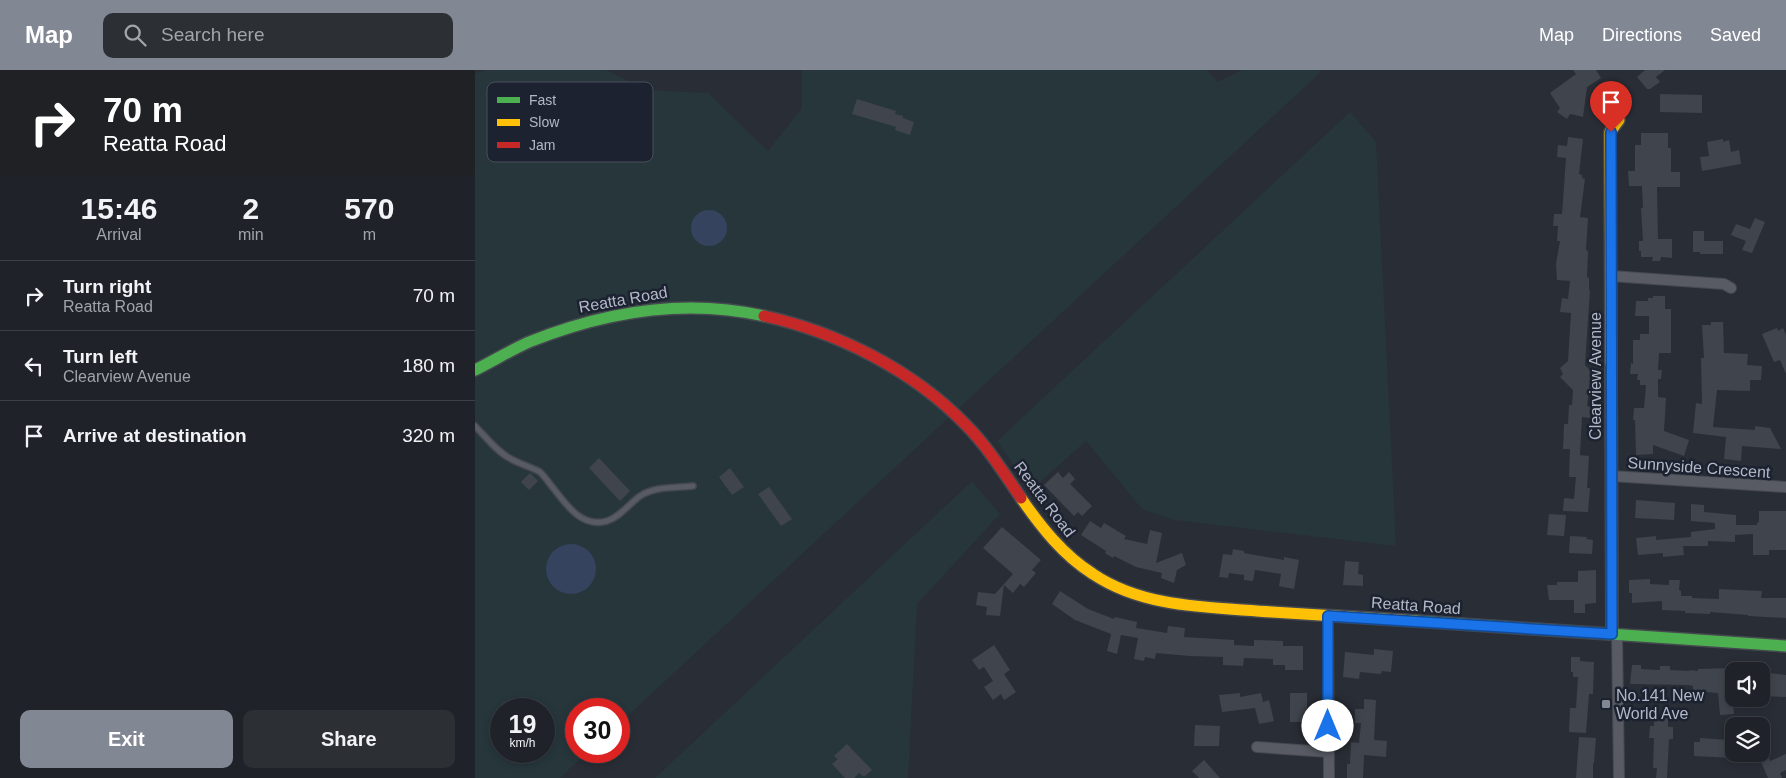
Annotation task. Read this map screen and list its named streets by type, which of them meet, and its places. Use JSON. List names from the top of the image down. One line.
{"streets":{"street":["Reatta Road","Clearview Avenue","Sunnyside Crescent"]},"crossings":[["Reatta Road","Clearview Avenue"],["Clearview Avenue","Sunnyside Crescent"]],"places":{"transit":["No.141 New World Ave"]},"legend":["Fast","Slow","Jam"],"page":{"header":"Map","search":"Search here","nav":["Map","Directions","Saved"],"turn":["70 m","Reatta Road"],"eta":["15:46","Arrival","2","min","570","m"],"list":[{"name":"Turn right","note":"Reatta Road","value":"70 m"},{"name":"Turn left","note":"Clearview Avenue","value":"180 m"},{"name":"Arrive at destination","value":"320 m"}],"speed":"19 km/h","limit":"30","buttons":["Exit","Share"]}}
